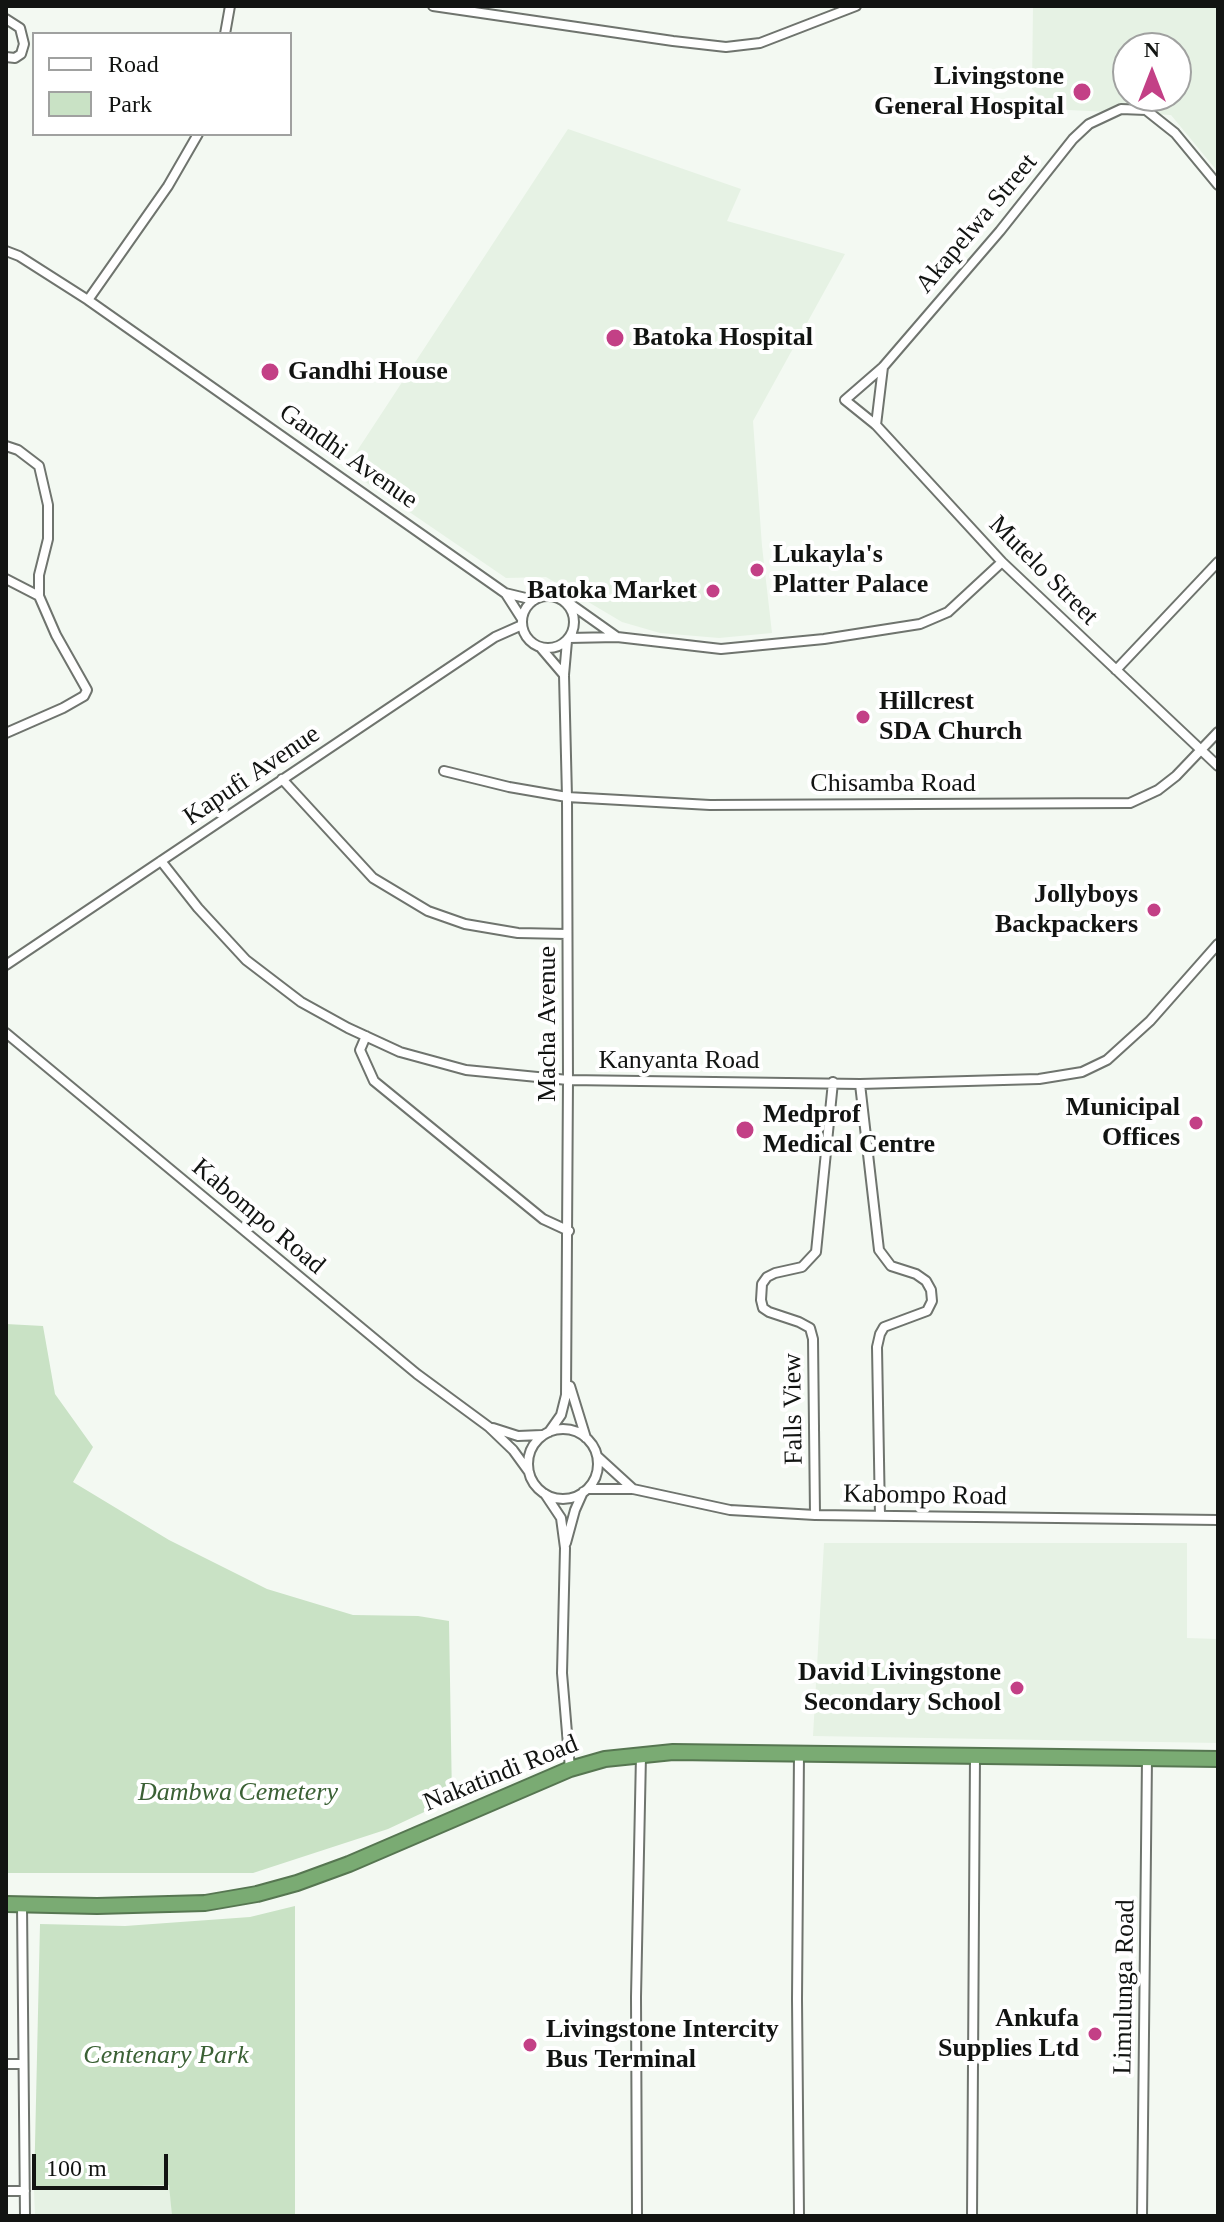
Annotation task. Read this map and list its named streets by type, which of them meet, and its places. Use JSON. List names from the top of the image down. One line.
{"streets":{"highway":["Nakatindi Road"],"street":["Akapelwa Street","Gandhi Avenue","Mutelo Street","Kapufi Avenue","Chisamba Road","Macha Avenue","Kanyanta Road","Kabompo Road","Falls View","Limulunga Road"]},"crossings":[["Akapelwa Street","Mutelo Street"],["Gandhi Avenue","Kapufi Avenue"],["Gandhi Avenue","Macha Avenue"],["Mutelo Street","Chisamba Road"],["Kapufi Avenue","Macha Avenue"],["Kapufi Avenue","Kanyanta Road"],["Chisamba Road","Macha Avenue"],["Macha Avenue","Kanyanta Road"],["Macha Avenue","Kabompo Road"],["Kanyanta Road","Falls View"],["Kabompo Road","Falls View"],["Nakatindi Road","Limulunga Road"]],"parks":["Dambwa Cemetery","Centenary Park"],"places":["Livingstone General Hospital","Batoka Hospital","Gandhi House","Lukayla's Platter Palace","Batoka Market","Hillcrest SDA Church","Jollyboys Backpackers","Municipal Offices","Medprof Medical Centre","David Livingstone Secondary School","Ankufa Supplies Ltd","Livingstone Intercity Bus Terminal"],"legend":["Road","Park"],"scale_bar":"100 m","north":"top"}
